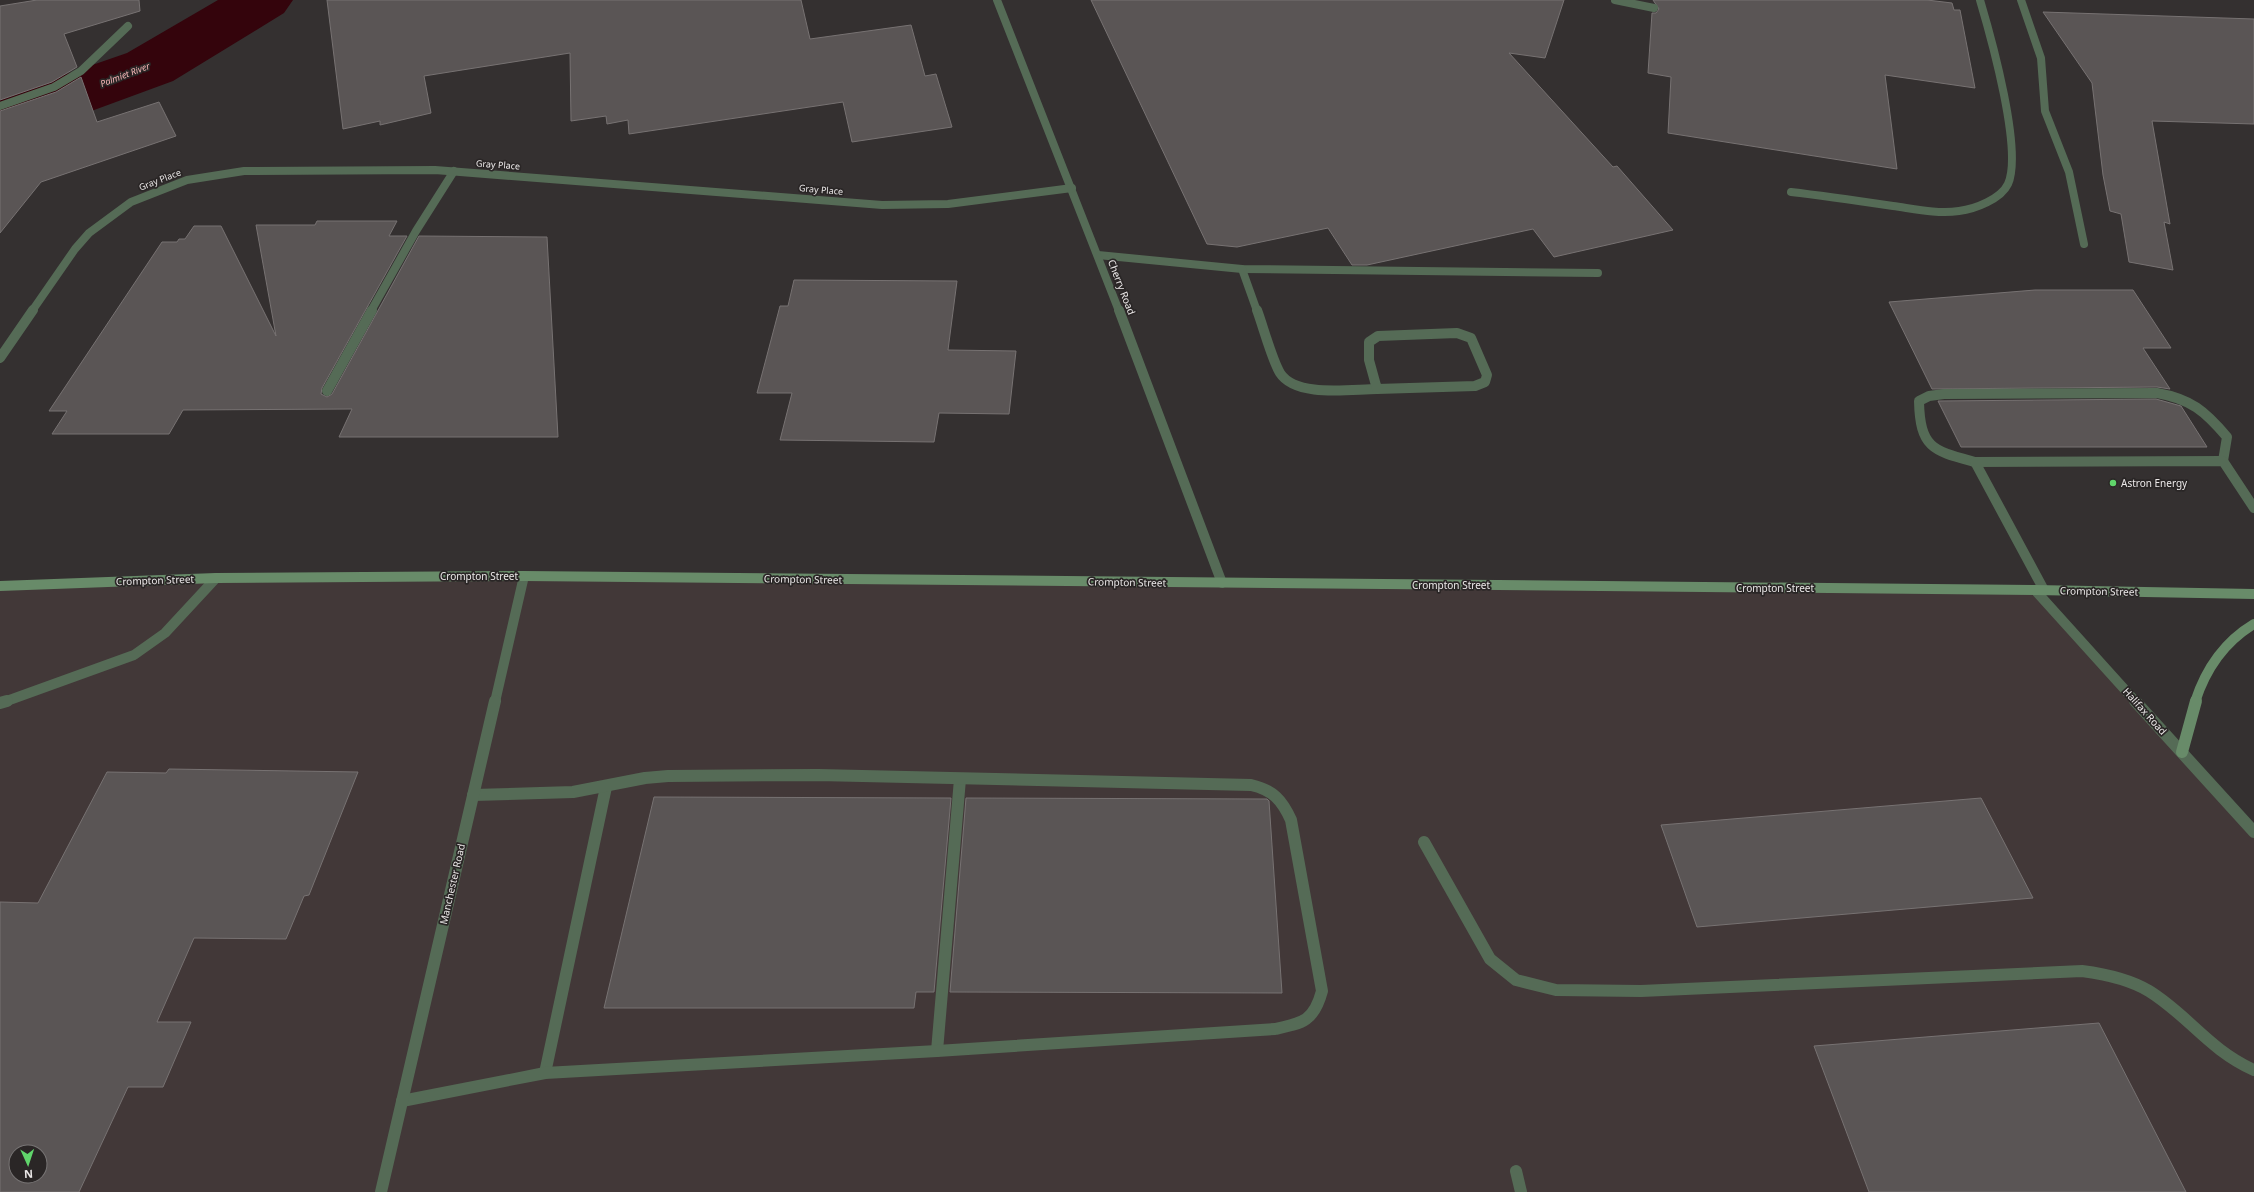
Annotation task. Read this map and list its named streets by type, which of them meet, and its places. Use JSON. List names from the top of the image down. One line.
{"streets":{"street":["Gray Place","Cherry Road","Crompton Street","Halifax Road","Manchester Road"]},"crossings":[["Gray Place","Cherry Road"],["Cherry Road","Crompton Street"],["Crompton Street","Halifax Road"],["Crompton Street","Manchester Road"]],"water":["Palmiet River"],"places":["Astron Energy"],"north":"bottom"}
